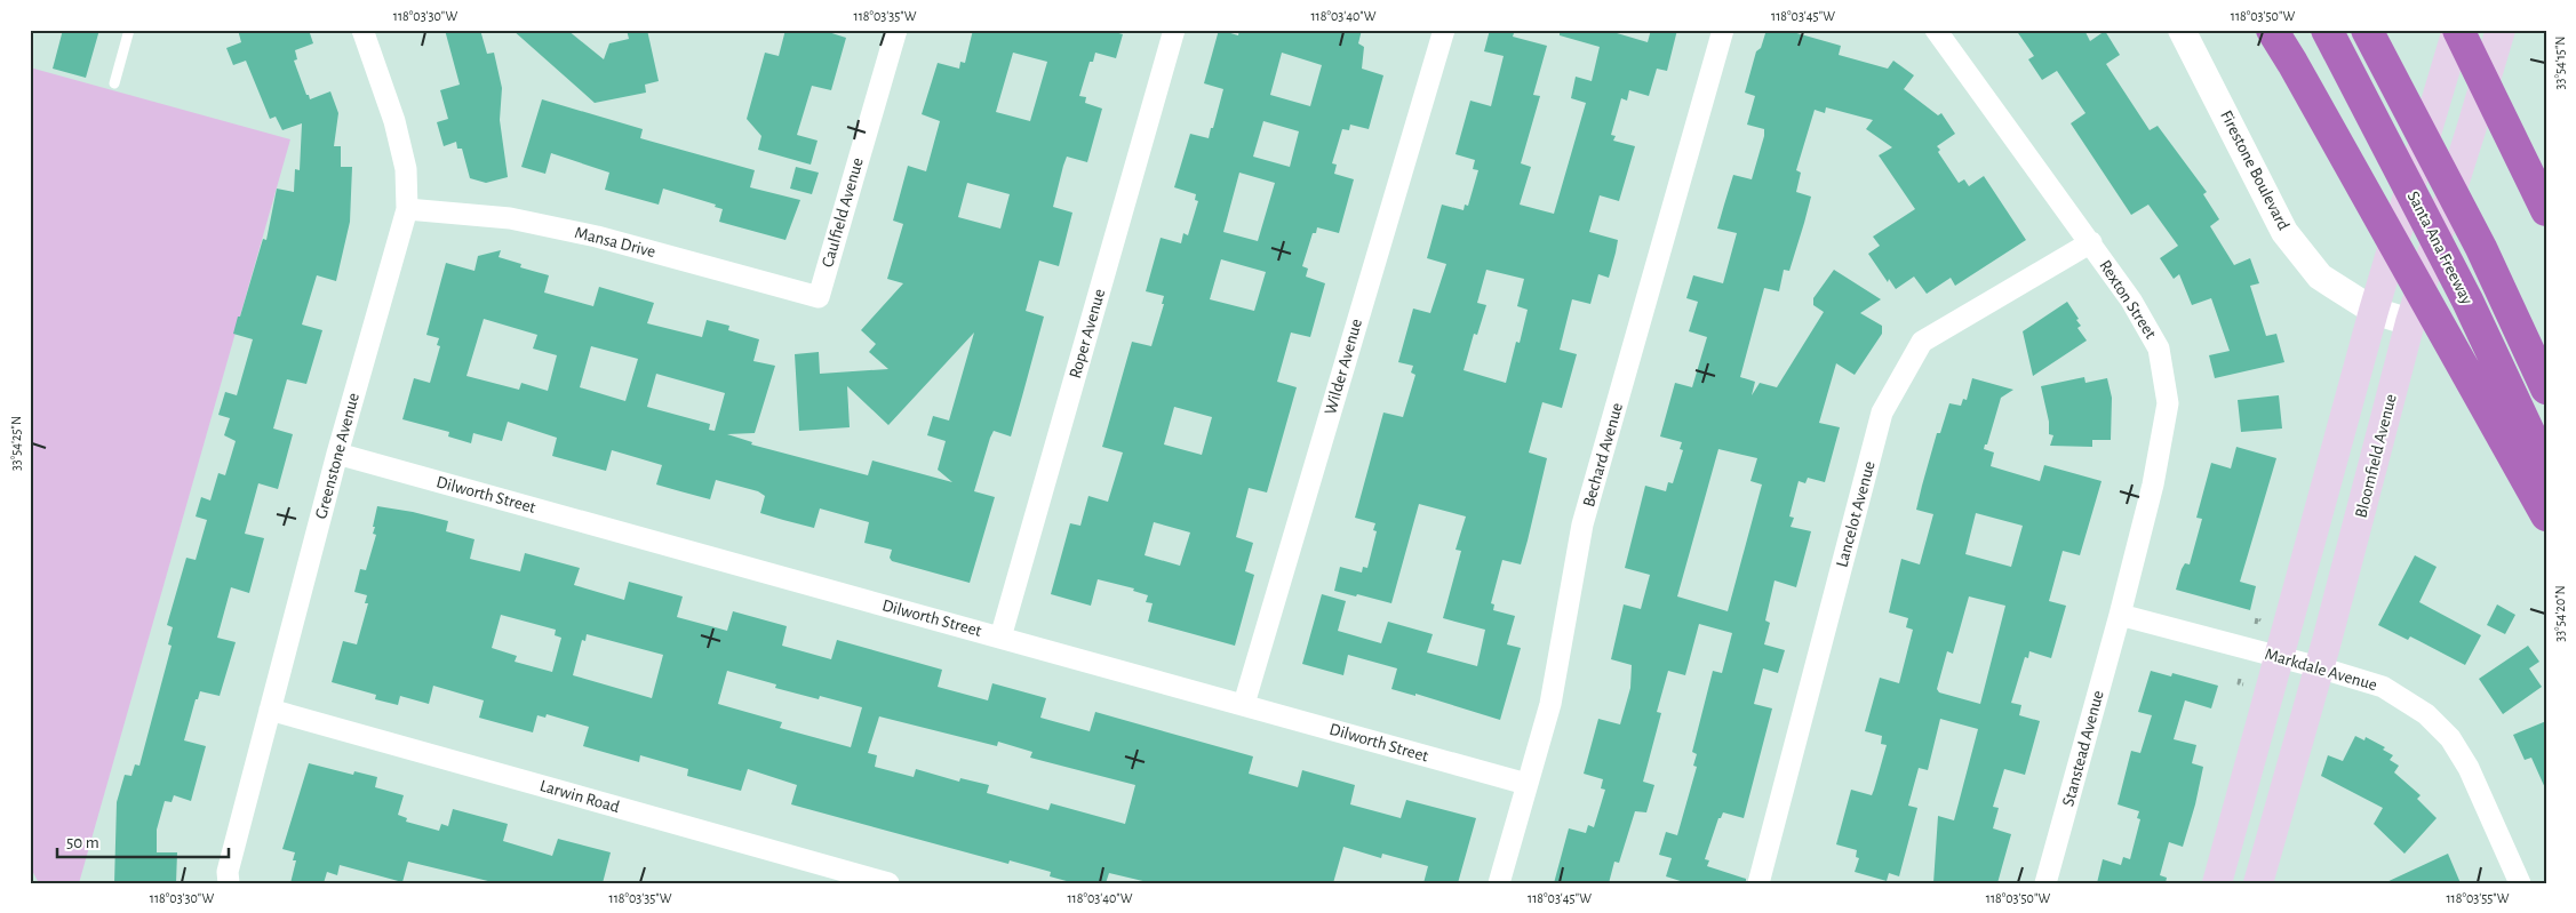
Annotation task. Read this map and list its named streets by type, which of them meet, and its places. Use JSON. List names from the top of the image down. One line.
{"streets":{"highway":["Santa Ana Freeway"],"main road":["Bloomfield Avenue"],"street":["Firestone Boulevard","Caulfield Avenue","Mansa Drive","Rexton Street","Roper Avenue","Wilder Avenue","Bechard Avenue","Greenstone Avenue","Dilworth Street","Lancelot Avenue","Markdale Avenue","Stanstead Avenue","Larwin Road"]},"crossings":[["Firestone Boulevard","Bloomfield Avenue"],["Caulfield Avenue","Mansa Drive"],["Mansa Drive","Greenstone Avenue"],["Rexton Street","Lancelot Avenue"],["Rexton Street","Markdale Avenue"],["Rexton Street","Stanstead Avenue"],["Roper Avenue","Dilworth Street"],["Wilder Avenue","Dilworth Street"],["Bechard Avenue","Dilworth Street"],["Greenstone Avenue","Dilworth Street"],["Greenstone Avenue","Larwin Road"],["Bloomfield Avenue","Markdale Avenue"],["Markdale Avenue","Stanstead Avenue"]],"scale_bar":"50 m","coordinates":["118°03'30\"W","118°03'35\"W","118°03'40\"W","118°03'45\"W","118°03'50\"W","33°54'15\"N","33°54'25\"N","33°54'20\"N","118°03'55\"W"]}
